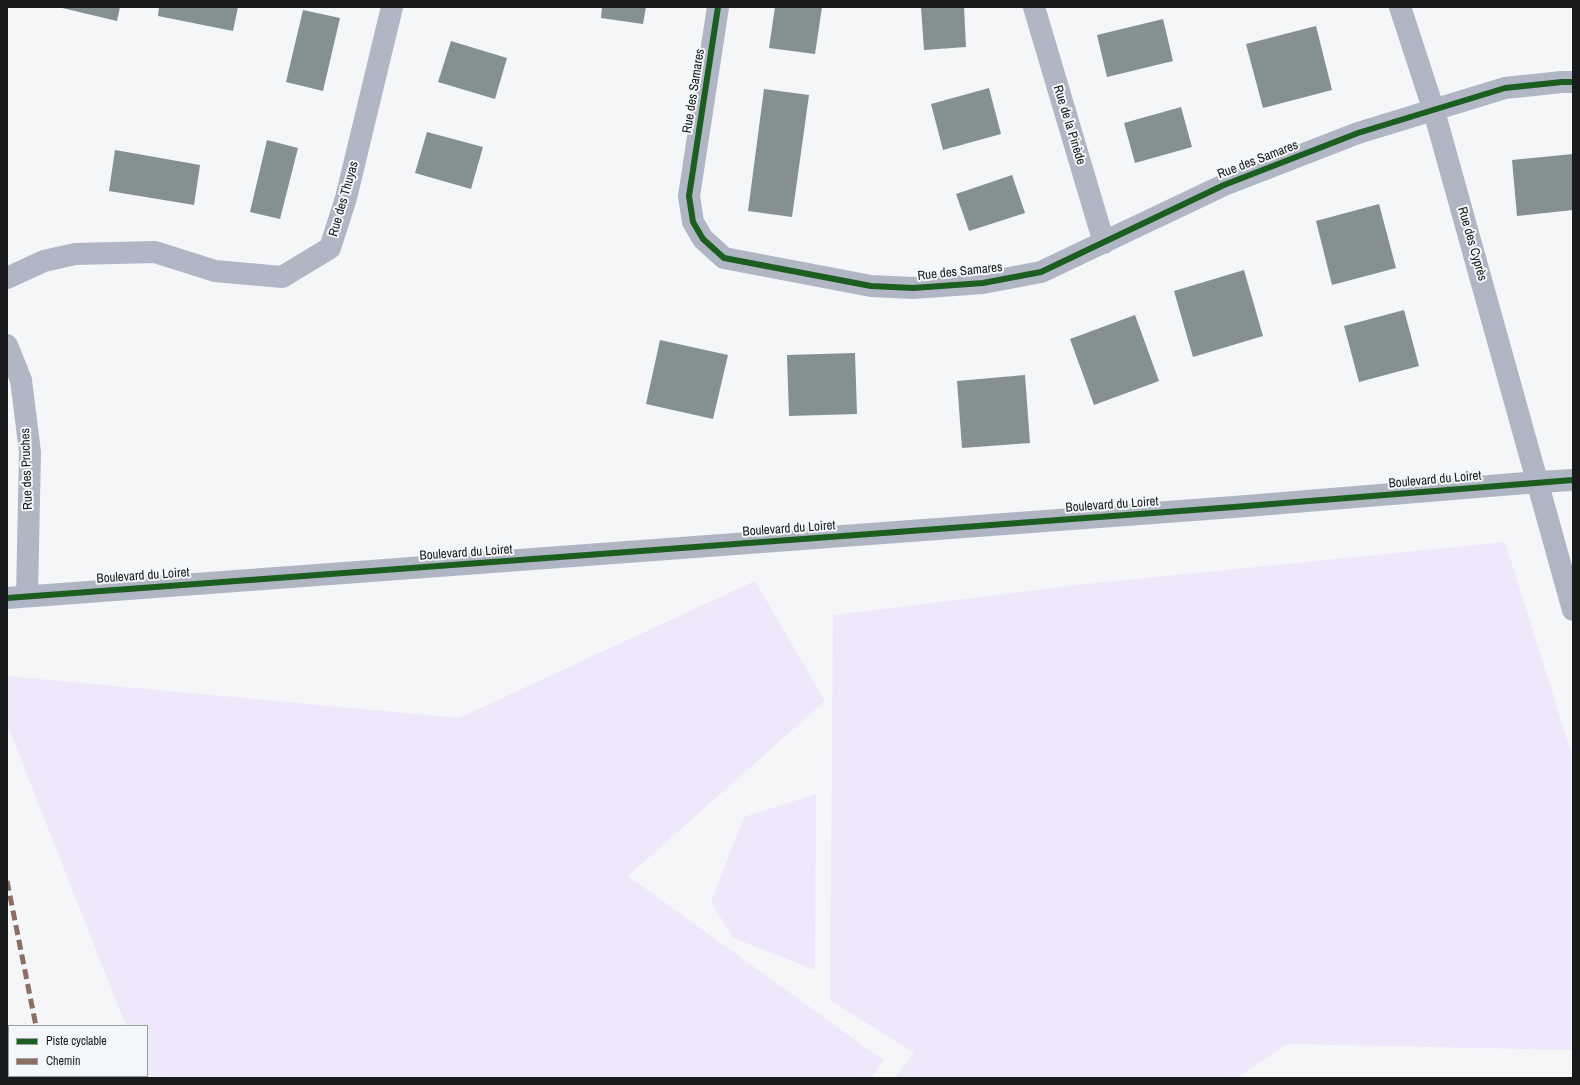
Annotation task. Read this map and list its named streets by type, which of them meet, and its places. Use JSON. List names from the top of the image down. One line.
{"streets":{"street":["Rue des Samares","Rue de la Pinède","Rue des Thuyas","Rue des Cyprès","Rue des Pruches","Boulevard du Loiret"]},"crossings":[["Rue des Samares","Rue de la Pinède"],["Rue des Samares","Rue des Cyprès"],["Rue des Cyprès","Boulevard du Loiret"],["Rue des Pruches","Boulevard du Loiret"]],"legend":["Piste cyclable","Chemin"]}
